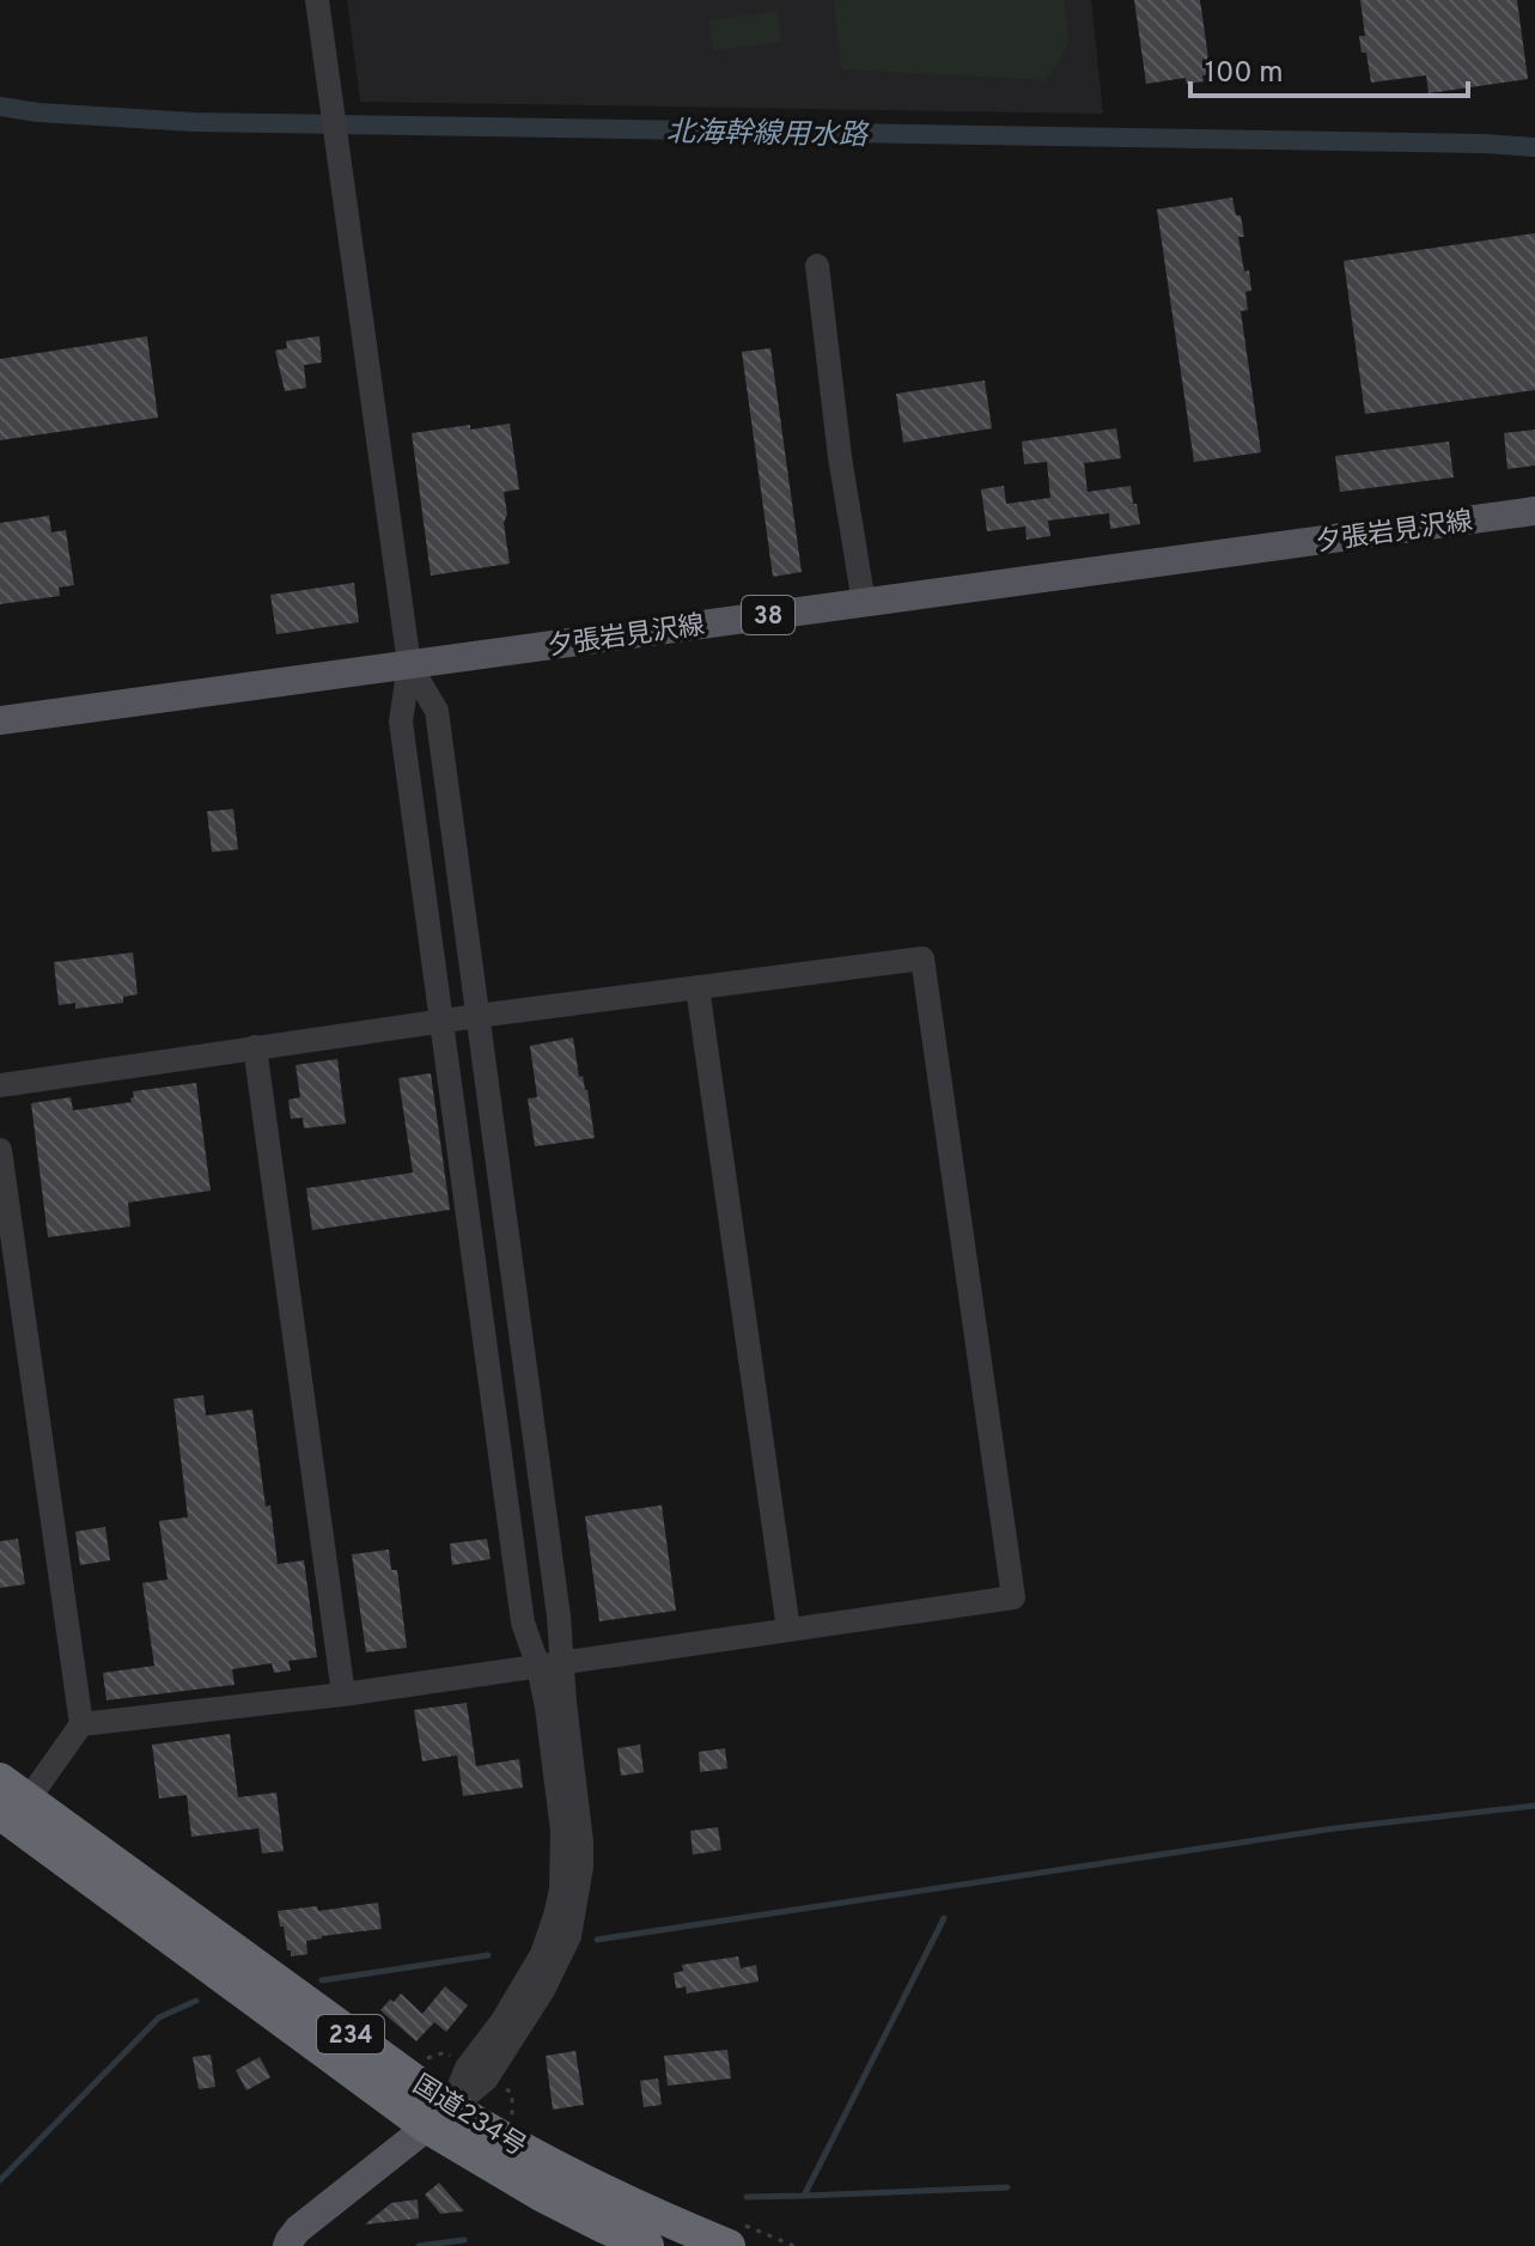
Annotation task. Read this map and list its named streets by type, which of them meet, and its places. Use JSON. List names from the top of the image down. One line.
{"streets":{"highway":["234","国道234号"],"main road":["夕張岩見沢線","38"]},"water":["北海幹線用水路"],"scale_bar":"100 m"}
